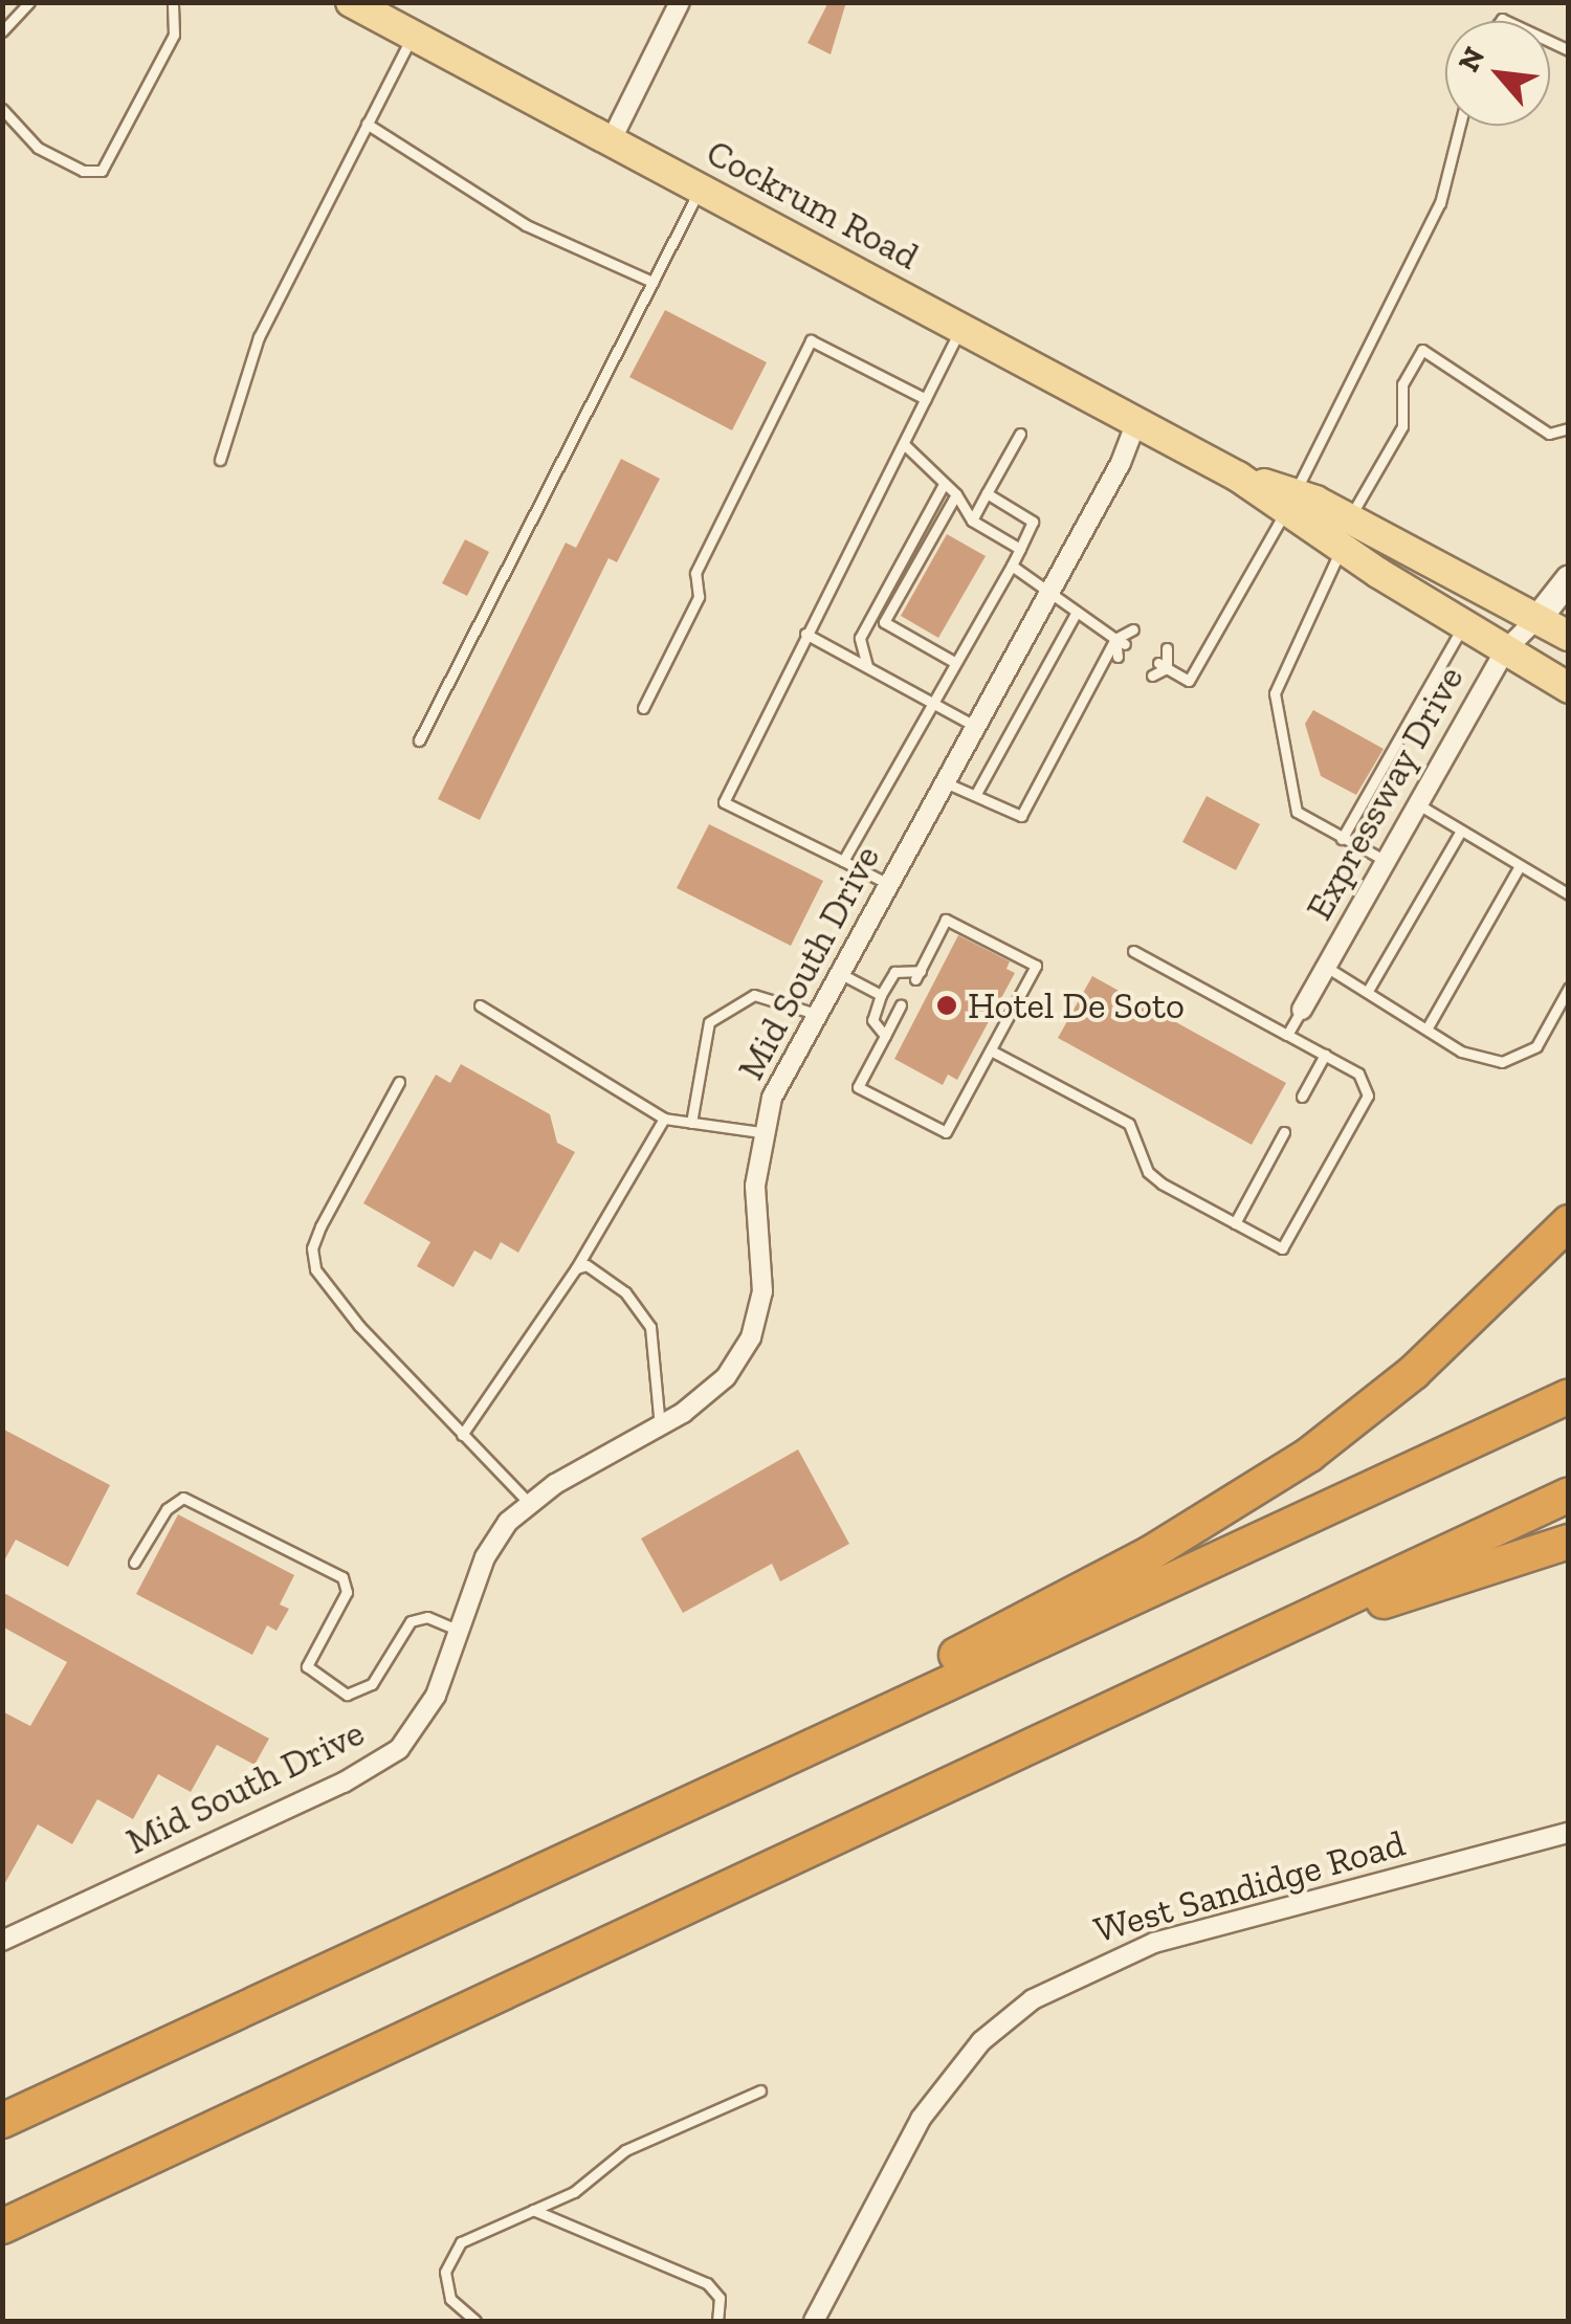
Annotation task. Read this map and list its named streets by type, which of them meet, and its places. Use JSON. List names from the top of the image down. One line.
{"streets":{"main road":["Cockrum Road"],"street":["Expressway Drive","Mid South Drive","West Sandidge Road"]},"crossings":[["Cockrum Road","Expressway Drive"],["Cockrum Road","Mid South Drive"]],"places":["Hotel De Soto"],"north":"top left"}
